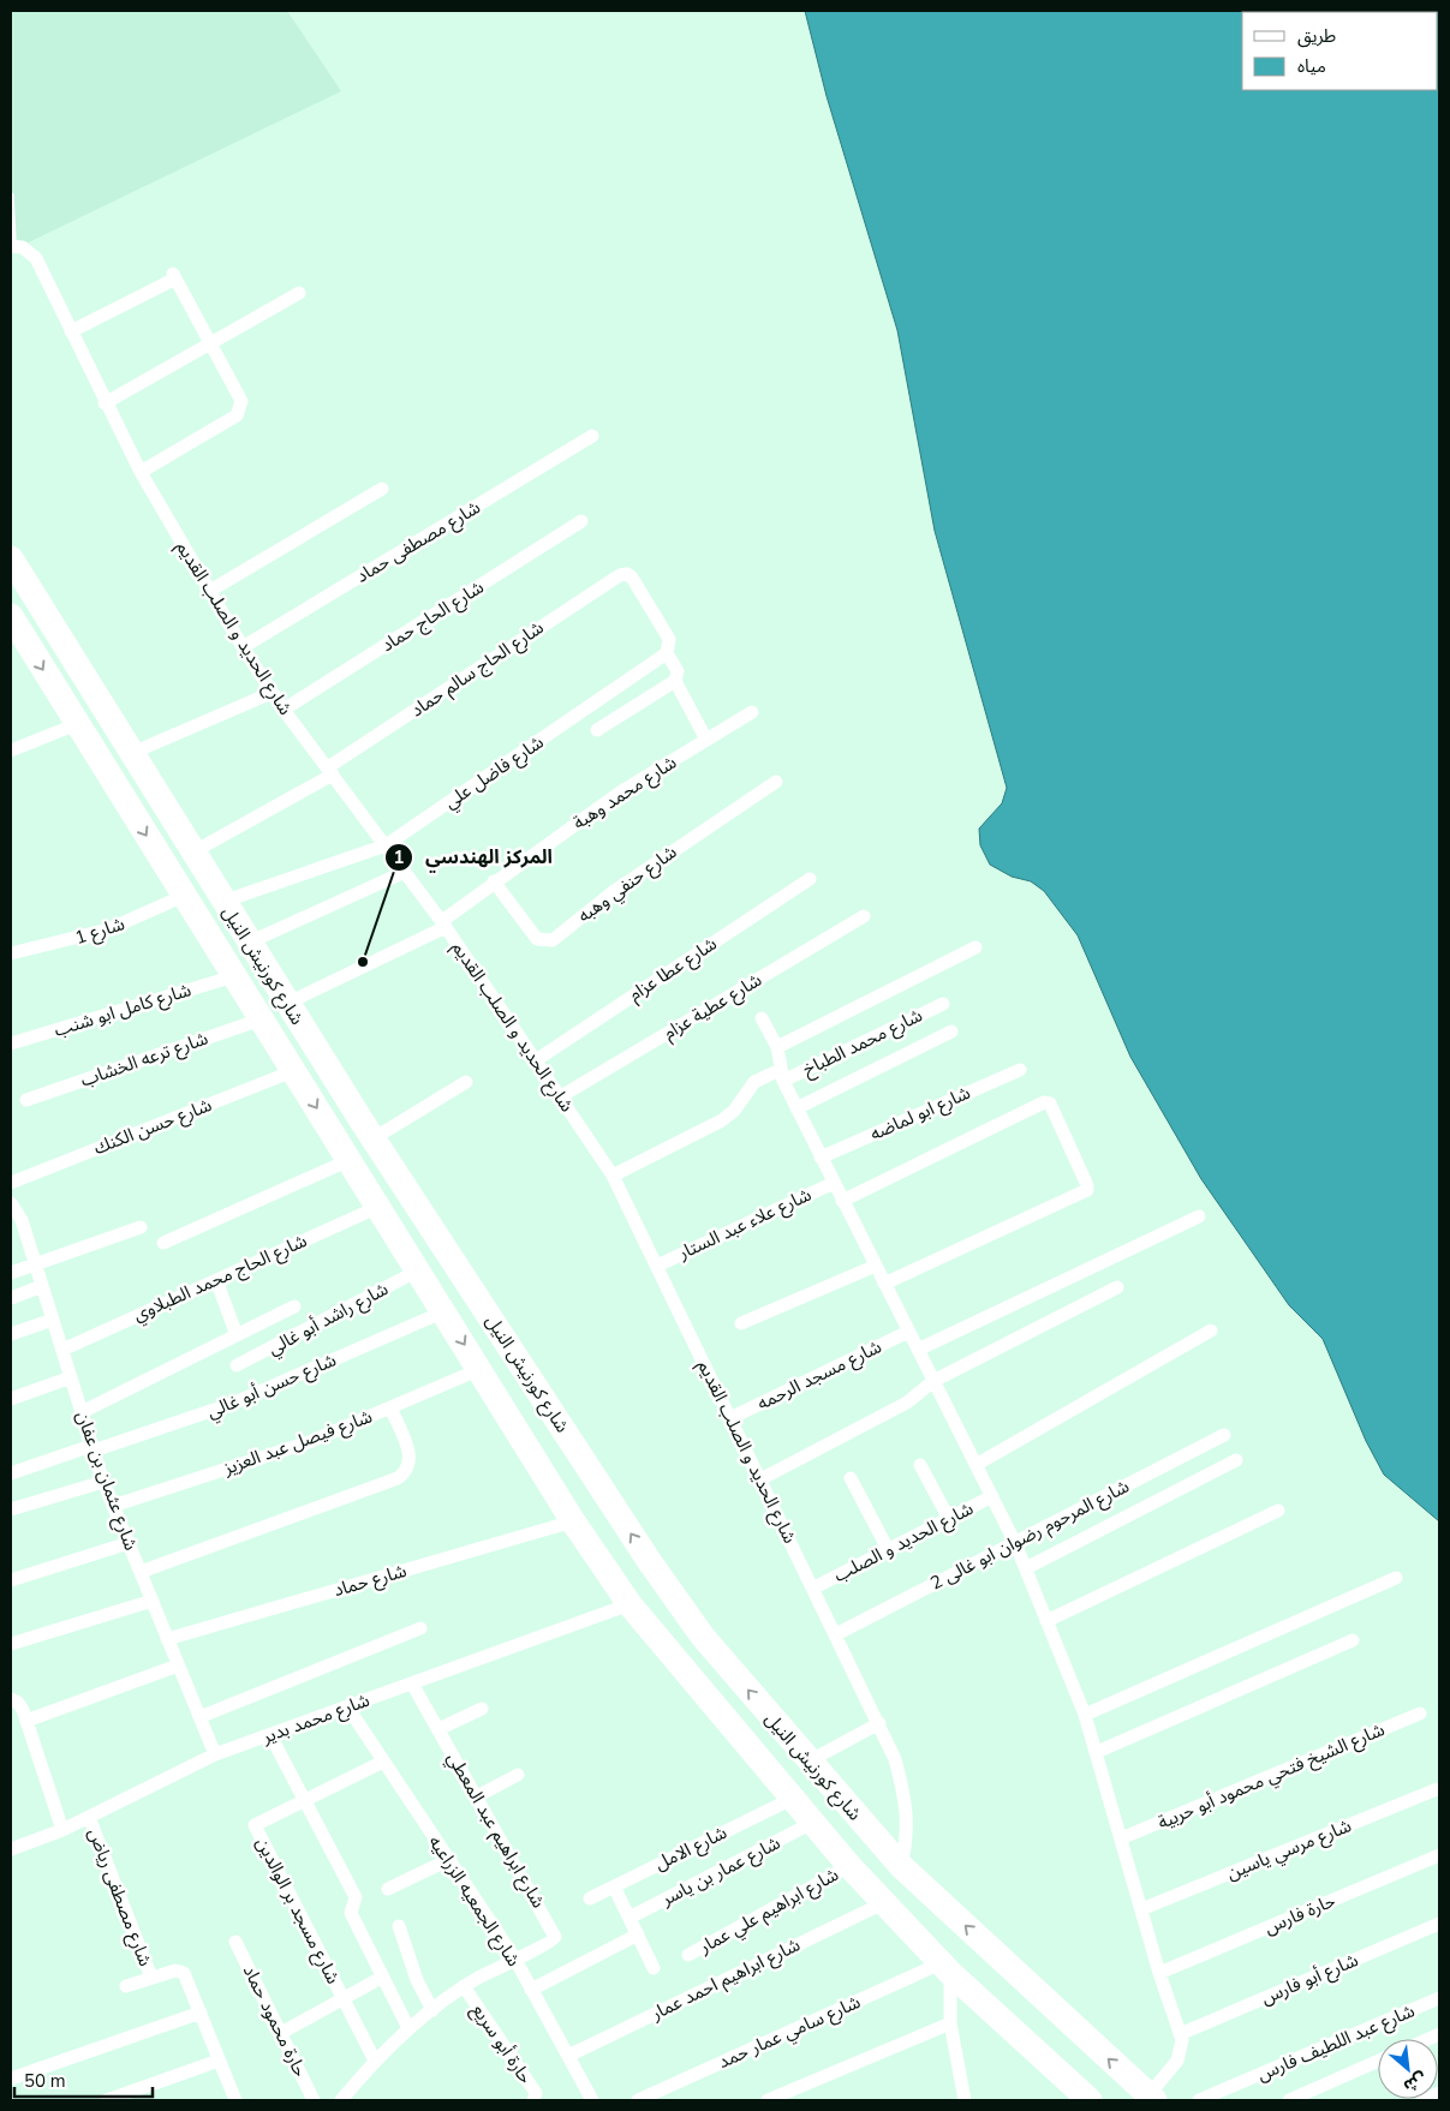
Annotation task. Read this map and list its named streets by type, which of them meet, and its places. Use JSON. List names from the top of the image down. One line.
{"streets":{"highway":["شارع كورنيش النيل"],"street":["شارع مصطفى حماد","شارع الحاج حماد","شارع الحديد و الصلب القديم","شارع الحاج سالم حماد","شارع فاضل علي","شارع محمد وهبة","شارع حنفي وهبه","شارع 1","شارع عطا عزام","شارع عطية عزام","شارع كامل ابو شنب","شارع محمد الطباخ","شارع ترعه الخشاب","شارع ابو لماضه","شارع حسن الكنك","شارع علاء عبد الستار","شارع الحاج محمد الطبلاوي","شارع راشد أبو غالي","شارع مسجد الرحمه","شارع حسن أبو غالي","شارع فيصل عبد العزيز","شارع عثمان بن عفان","شارع المرحوم رضوان ابو غالى 2","شارع الحديد و الصلب","شارع حماد","شارع محمد بدير","شارع الشيخ فتحي محمود أبو حربية","شارع ابراهيم عبد المعطي","شارع الامل","شارع مرسي ياسين","شارع عمار بن ياسر","شارع مصطفى رياض","شارع الجمعيه الزراعيه","شارع مسجد بر الوالدين","شارع ابراهيم علي عمار","حارة فارس","شارع ابراهيم احمد عمار","شارع أبو فارس","حارة محمود حماد","شارع سامي عمار حمد","شارع عبد اللطيف فارس","حارة أبو سريع"]},"crossings":[["شارع مصطفى حماد","شارع الحديد و الصلب القديم"],["شارع الحاج حماد","شارع الحديد و الصلب القديم"],["شارع الحديد و الصلب القديم","شارع الحاج سالم حماد"],["شارع الحديد و الصلب القديم","شارع فاضل علي"],["شارع الحديد و الصلب القديم","شارع محمد وهبة"],["شارع الحديد و الصلب القديم","شارع كورنيش النيل"],["شارع الحديد و الصلب القديم","شارع عطا عزام"],["شارع الحديد و الصلب القديم","شارع عطية عزام"],["شارع الحديد و الصلب القديم","شارع محمد الطباخ"],["شارع الحديد و الصلب القديم","شارع علاء عبد الستار"],["شارع الحديد و الصلب القديم","شارع مسجد الرحمه"],["شارع الحديد و الصلب القديم","شارع المرحوم رضوان ابو غالى 2"],["شارع الحديد و الصلب القديم","شارع الحديد و الصلب"],["شارع الحاج سالم حماد","شارع فاضل علي"],["شارع الحاج سالم حماد","شارع كورنيش النيل"],["شارع فاضل علي","شارع كورنيش النيل"],["شارع محمد وهبة","شارع حنفي وهبه"],["شارع محمد وهبة","شارع كورنيش النيل"],["شارع 1","شارع كورنيش النيل"],["شارع كورنيش النيل","شارع كامل ابو شنب"],["شارع كورنيش النيل","شارع ترعه الخشاب"],["شارع كورنيش النيل","شارع حسن الكنك"],["شارع كورنيش النيل","شارع الحاج محمد الطبلاوي"],["شارع كورنيش النيل","شارع راشد أبو غالي"],["شارع كورنيش النيل","شارع حسن أبو غالي"],["شارع كورنيش النيل","شارع فيصل عبد العزيز"],["شارع كورنيش النيل","شارع حماد"],["شارع كورنيش النيل","شارع محمد بدير"],["شارع كورنيش النيل","شارع الامل"],["شارع كورنيش النيل","شارع عمار بن ياسر"],["شارع كورنيش النيل","شارع ابراهيم علي عمار"],["شارع كورنيش النيل","شارع ابراهيم احمد عمار"],["شارع كورنيش النيل","شارع سامي عمار حمد"],["شارع الحاج محمد الطبلاوي","شارع عثمان بن عفان"],["شارع حسن أبو غالي","شارع عثمان بن عفان"],["شارع فيصل عبد العزيز","شارع عثمان بن عفان"],["شارع عثمان بن عفان","شارع حماد"],["شارع عثمان بن عفان","شارع محمد بدير"],["شارع محمد بدير","شارع ابراهيم عبد المعطي"],["شارع محمد بدير","شارع مصطفى رياض"],["شارع محمد بدير","شارع الجمعيه الزراعيه"],["شارع ابراهيم عبد المعطي","شارع الجمعيه الزراعيه"],["شارع الجمعيه الزراعيه","شارع مسجد بر الوالدين"],["شارع الجمعيه الزراعيه","شارع ابراهيم احمد عمار"]],"places":["المركز الهندسي"],"legend":["طريق","مياه"],"scale_bar":"50 m","north":"bottom right"}
